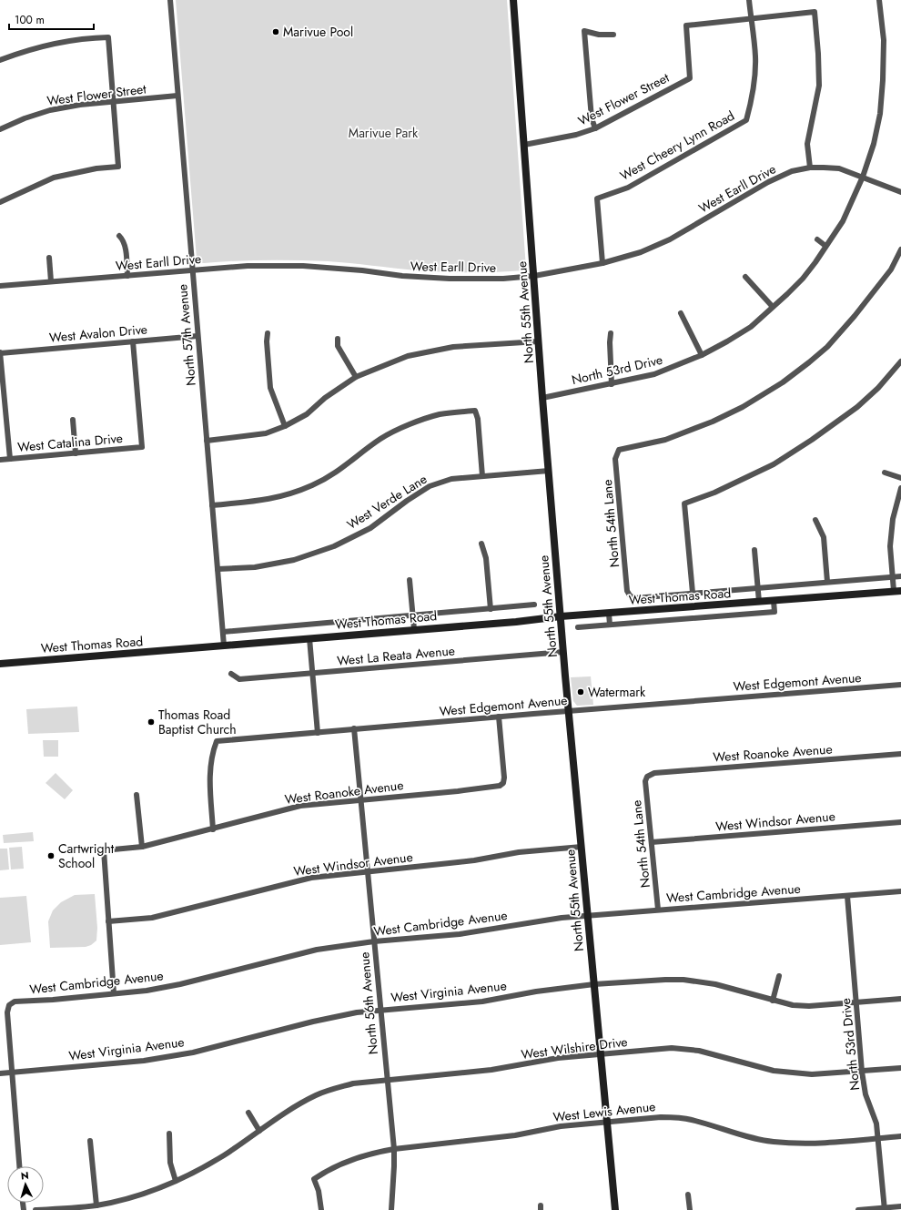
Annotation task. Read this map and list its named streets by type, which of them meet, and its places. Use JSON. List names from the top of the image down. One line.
{"streets":{"street":["West Flower Street","West Cheery Lynn Road","West Earll Drive","North 55th Avenue","West Avalon Drive","North 57th Avenue","North 53rd Drive","West Catalina Drive","West Verde Lane","North 54th Lane","West Thomas Road","West La Reata Avenue","West Edgemont Avenue","West Roanoke Avenue","West Windsor Avenue","West Cambridge Avenue","West Virginia Avenue","North 56th Avenue","West Wilshire Drive","West Lewis Avenue"]},"crossings":[["West Flower Street","West Cheery Lynn Road"],["West Flower Street","North 55th Avenue"],["West Flower Street","North 57th Avenue"],["West Cheery Lynn Road","West Earll Drive"],["West Earll Drive","North 55th Avenue"],["West Earll Drive","North 57th Avenue"],["West Earll Drive","North 53rd Drive"],["North 55th Avenue","North 53rd Drive"],["North 55th Avenue","West Verde Lane"],["North 55th Avenue","West Thomas Road"],["North 55th Avenue","West La Reata Avenue"],["North 55th Avenue","West Edgemont Avenue"],["North 55th Avenue","West Windsor Avenue"],["North 55th Avenue","West Cambridge Avenue"],["North 55th Avenue","West Virginia Avenue"],["North 55th Avenue","West Wilshire Drive"],["North 55th Avenue","West Lewis Avenue"],["West Avalon Drive","North 57th Avenue"],["West Avalon Drive","West Catalina Drive"],["North 57th Avenue","West Verde Lane"],["North 57th Avenue","West Thomas Road"],["North 53rd Drive","West Cambridge Avenue"],["North 53rd Drive","West Virginia Avenue"],["North 53rd Drive","West Wilshire Drive"],["North 53rd Drive","West Lewis Avenue"],["North 54th Lane","West Thomas Road"],["North 54th Lane","West Roanoke Avenue"],["North 54th Lane","West Windsor Avenue"],["North 54th Lane","West Cambridge Avenue"],["West Edgemont Avenue","West Roanoke Avenue"],["West Edgemont Avenue","North 56th Avenue"],["West Roanoke Avenue","West Windsor Avenue"],["West Roanoke Avenue","North 56th Avenue"],["West Windsor Avenue","North 56th Avenue"],["West Cambridge Avenue","West Virginia Avenue"],["West Cambridge Avenue","North 56th Avenue"],["West Virginia Avenue","North 56th Avenue"],["North 56th Avenue","West Wilshire Drive"],["North 56th Avenue","West Lewis Avenue"]],"parks":["Marivue Park"],"places":["Marivue Pool","Watermark","Thomas Road Baptist Church","Cartwright School"],"scale_bar":"100 m","north":"top"}
